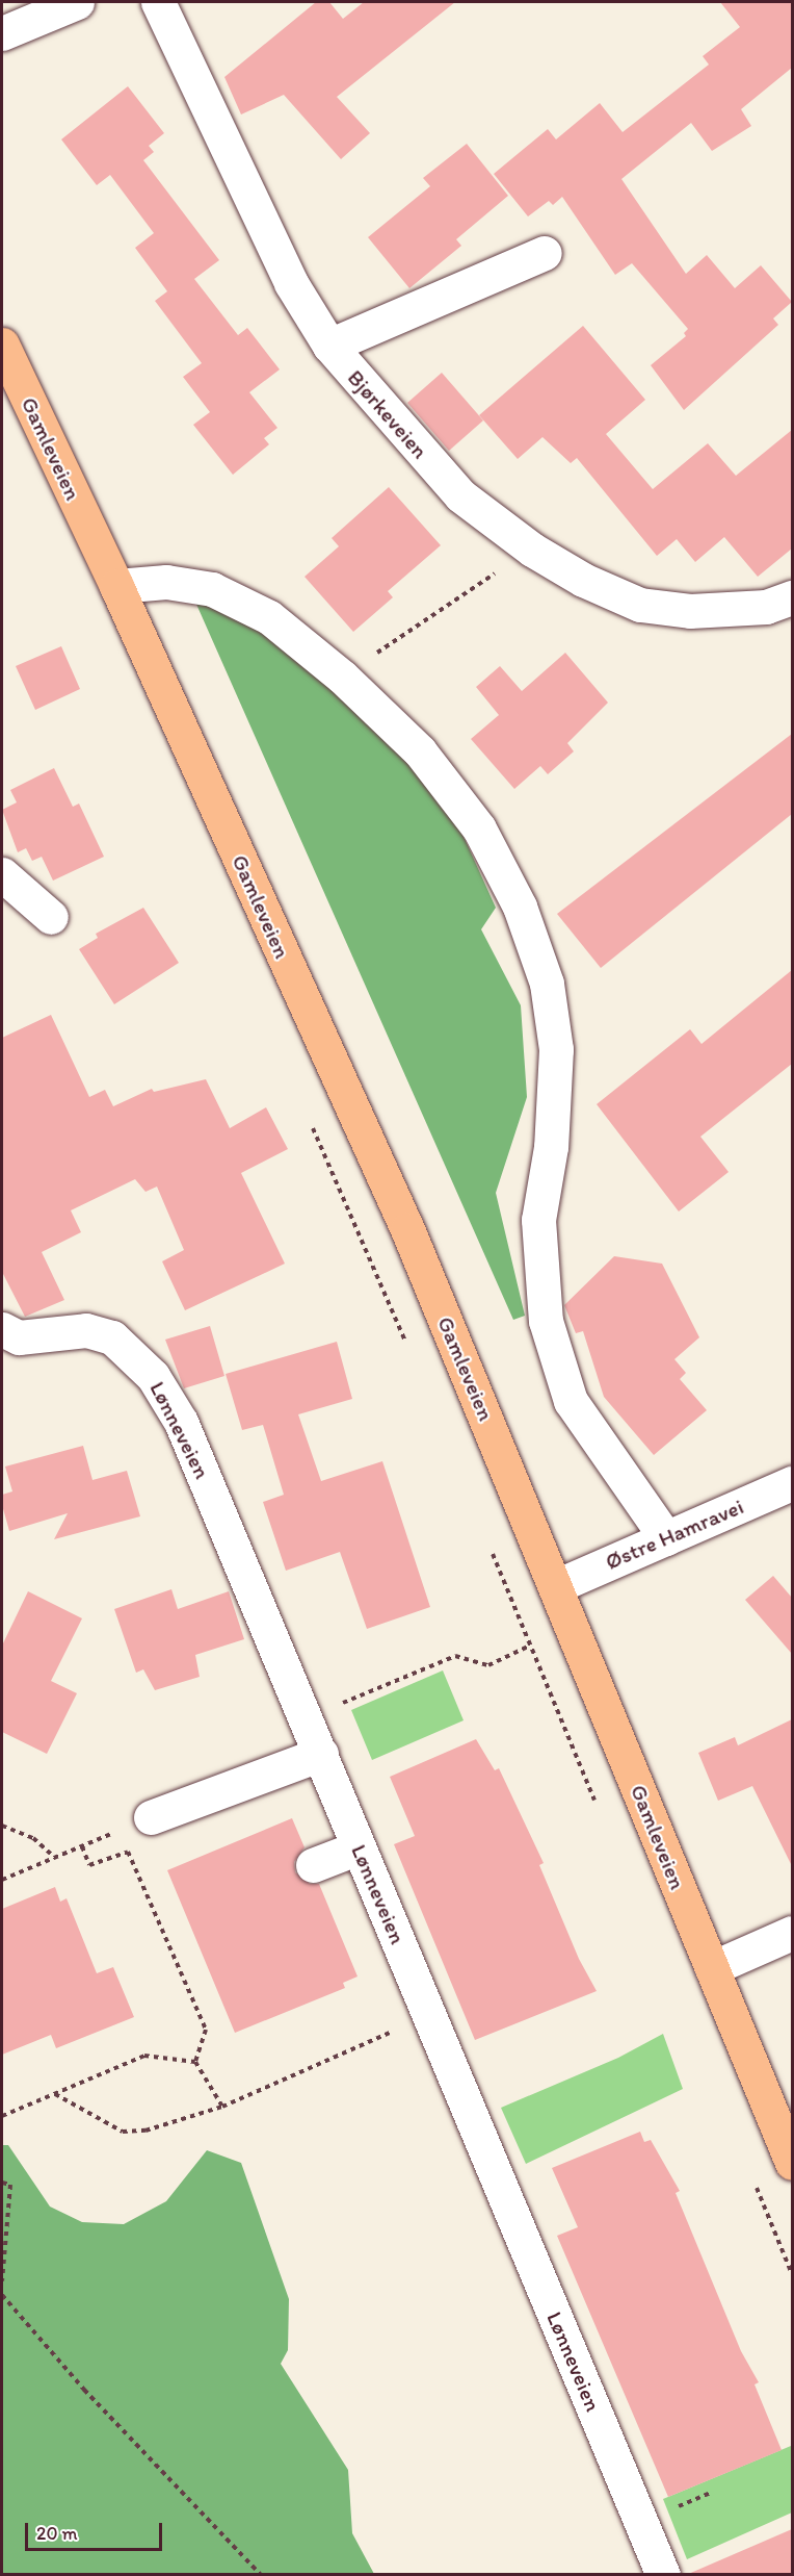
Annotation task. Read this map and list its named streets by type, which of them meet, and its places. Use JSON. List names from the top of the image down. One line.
{"streets":{"main road":["Gamleveien"],"street":["Bjørkeveien","Lønneveien","Østre Hamravei"]},"crossings":[["Gamleveien","Østre Hamravei"]],"scale_bar":"20 m"}
